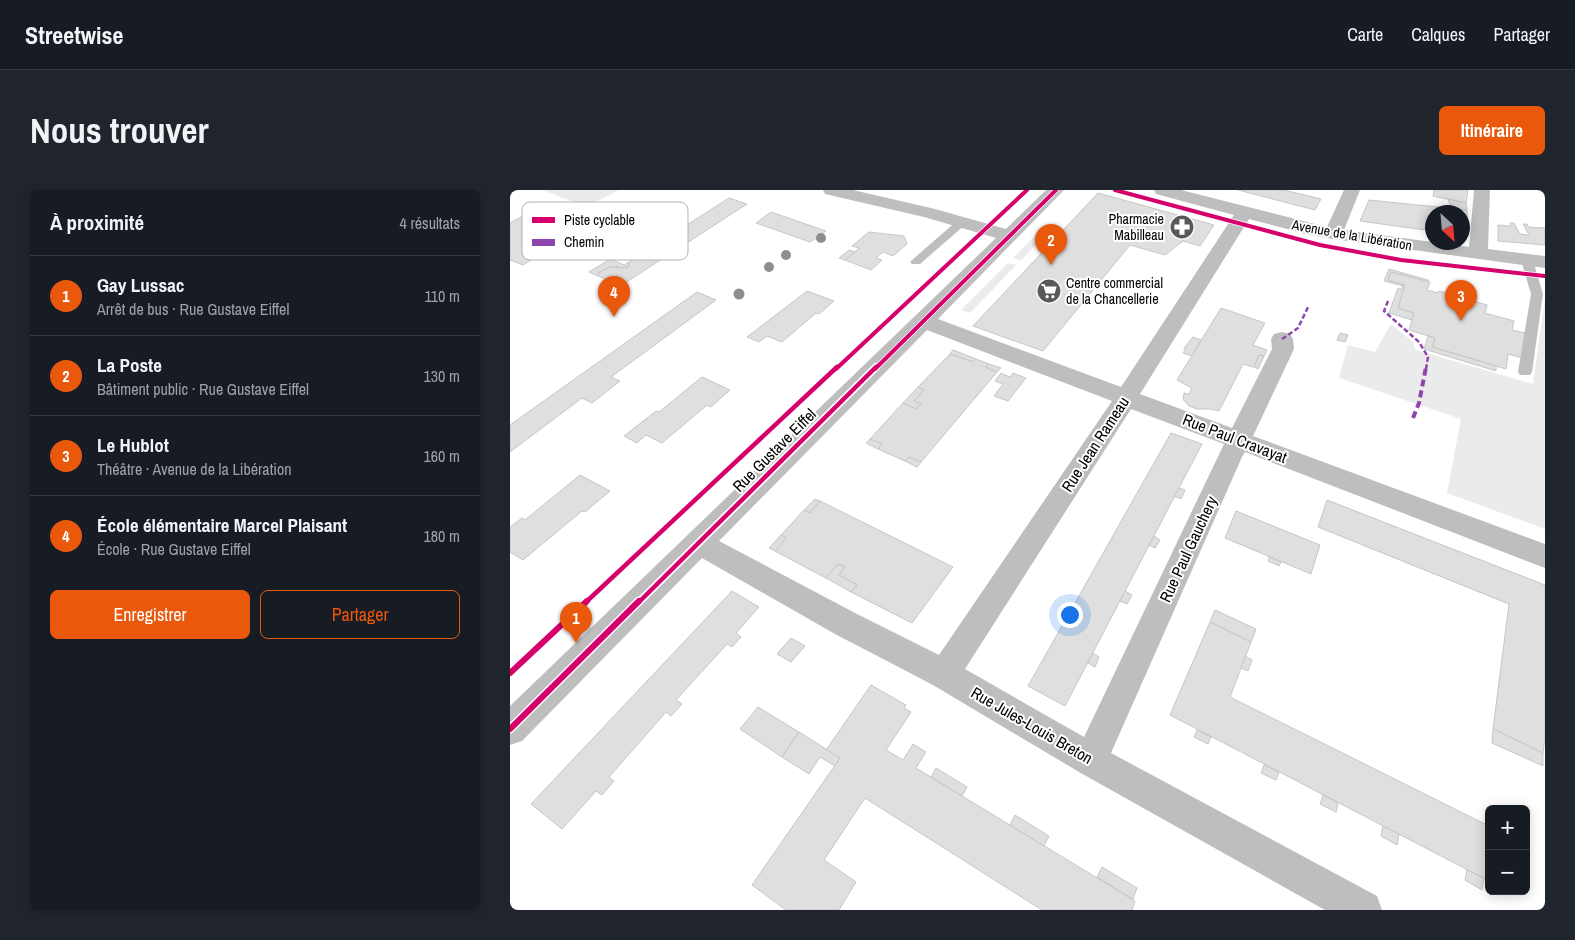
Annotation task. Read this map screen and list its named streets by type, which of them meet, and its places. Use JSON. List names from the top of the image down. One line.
{"streets":{"street":["Avenue de la Libération","Rue Paul Cravayat","Rue Jean Rameau","Rue Gustave Eiffel","Rue Paul Gauchery","Rue Jules-Louis Breton"]},"crossings":[["Avenue de la Libération","Rue Jean Rameau"],["Rue Paul Cravayat","Rue Jean Rameau"],["Rue Paul Cravayat","Rue Gustave Eiffel"],["Rue Paul Cravayat","Rue Paul Gauchery"],["Rue Jean Rameau","Rue Jules-Louis Breton"],["Rue Gustave Eiffel","Rue Jules-Louis Breton"],["Rue Paul Gauchery","Rue Jules-Louis Breton"]],"places":{"pharmacy":["Pharmacie Mabilleau"],"supermarket":["Centre commercial de la Chancellerie"]},"legend":["Piste cyclable","Chemin"],"north":"bottom right","page":{"header":"Streetwise","nav":["Carte","Calques","Partager"],"buttons":["Itinéraire",["Enregistrer","Partager"]],"title":"Nous trouver","heading":["À proximité","4 résultats"],"pins":["2","4","3","1"],"list":[{"mark":"1","name":"Gay Lussac","note":"Arrêt de bus · Rue Gustave Eiffel","value":"110 m"},{"mark":"2","name":"La Poste","note":"Bâtiment public · Rue Gustave Eiffel","value":"130 m"},{"mark":"3","name":"Le Hublot","note":"Théâtre · Avenue de la Libération","value":"160 m"},{"mark":"4","name":"École élémentaire Marcel Plaisant","note":"École · Rue Gustave Eiffel","value":"180 m"}],"map_buttons":["+","−"]}}
